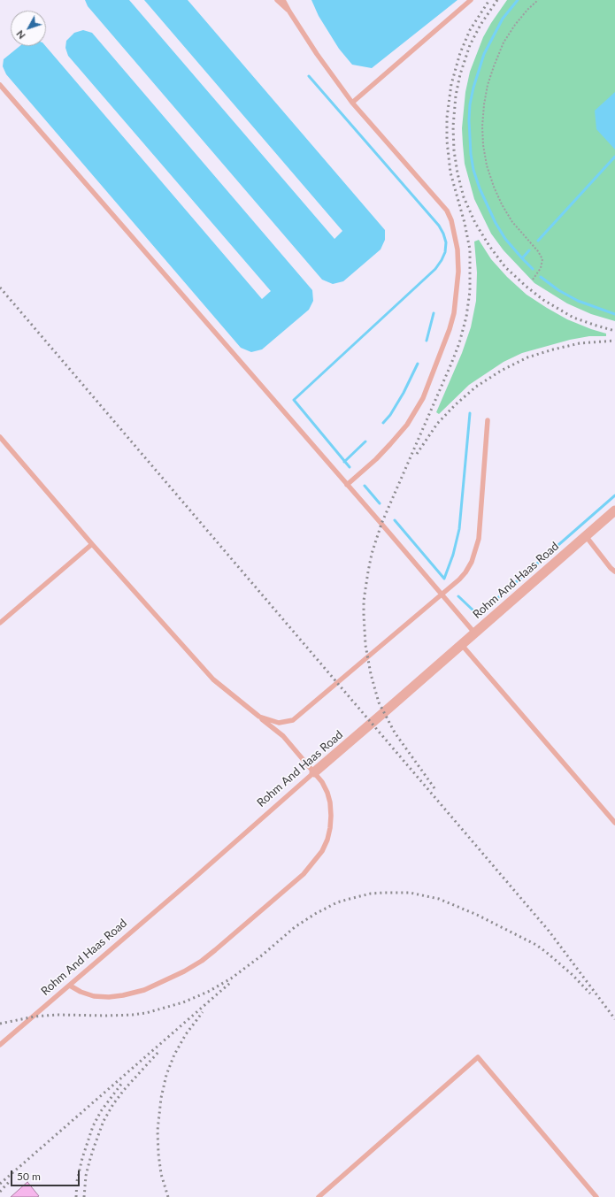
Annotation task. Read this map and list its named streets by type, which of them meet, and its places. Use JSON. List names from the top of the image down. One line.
{"streets":{"street":["Rohm And Haas Road"]},"scale_bar":"50 m","north":"bottom left"}
